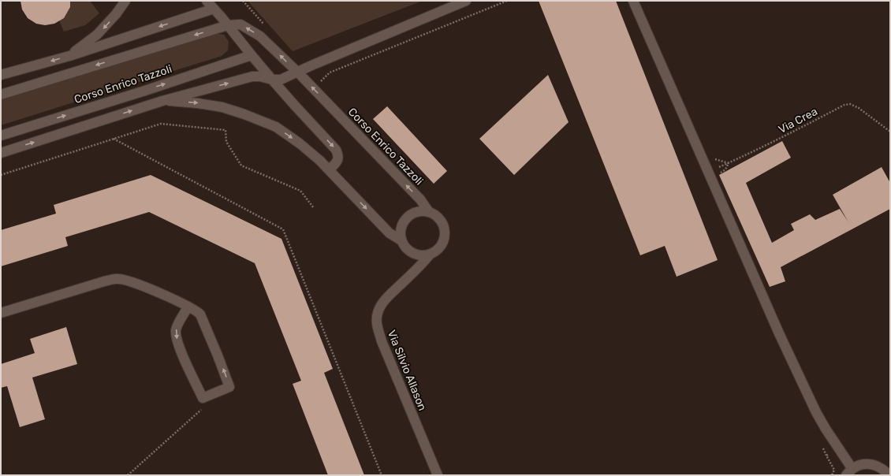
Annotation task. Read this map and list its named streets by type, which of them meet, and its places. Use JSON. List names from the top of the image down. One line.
{"streets":{"street":["Corso Enrico Tazzoli","Via Silvio Allason"],"path":["Via Crea"]},"crossings":[["Corso Enrico Tazzoli","Via Silvio Allason"]]}
